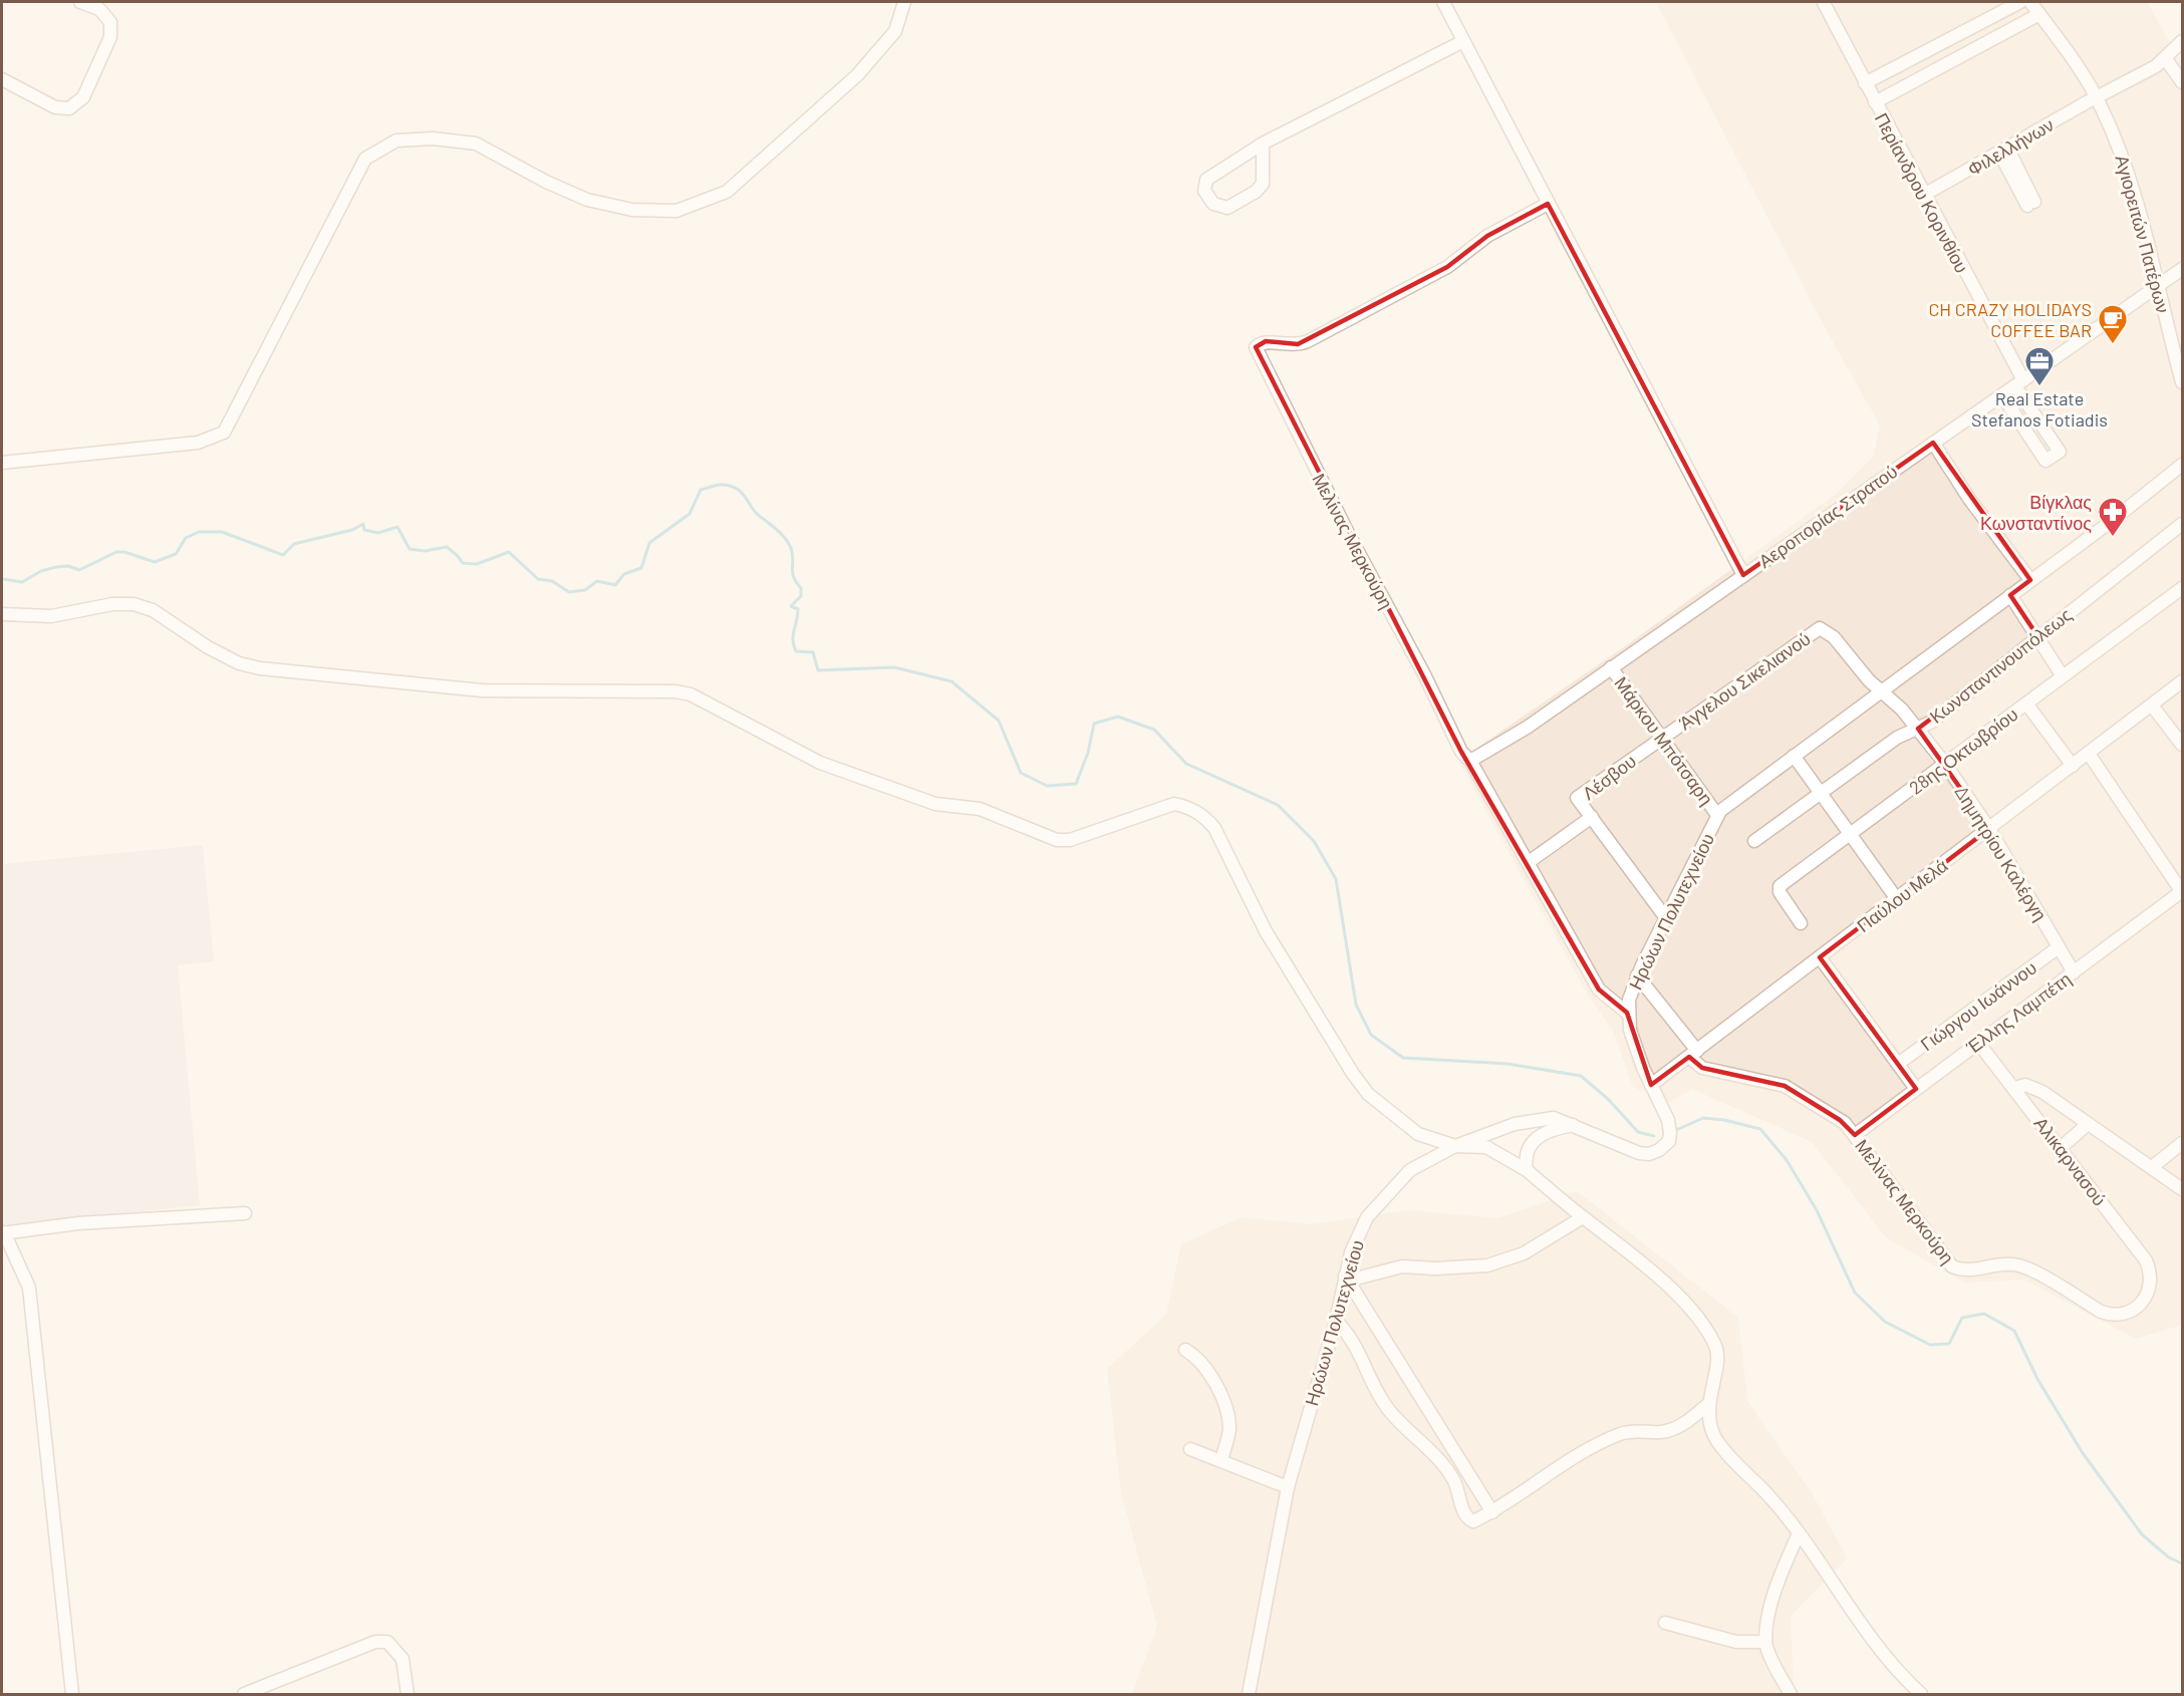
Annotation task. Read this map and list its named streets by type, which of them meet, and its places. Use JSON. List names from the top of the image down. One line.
{"streets":{"street":["Φιλελλήνων","Περίανδρου Κορινθίου","Αγιορειτών Πατέρων","Αεροπορίας Στρατού","Μελίνας Μερκούρη","Κωνσταντινουπόλεως","Άγγελου Σικελιανού","Μάρκου Μπότσαρη","28ης Οκτωβρίου","Λέσβου","Δημητρίου Καλέργη","Παύλου Μελά","Ηρώων Πολυτεχνείου","Γιώργου Ιωάννου","Έλλης Λαμπέτη","Αλικαρνασού"]},"crossings":[["Φιλελλήνων","Περίανδρου Κορινθίου"],["Φιλελλήνων","Αγιορειτών Πατέρων"],["Περίανδρου Κορινθίου","Αεροπορίας Στρατού"],["Αγιορειτών Πατέρων","Αεροπορίας Στρατού"],["Αεροπορίας Στρατού","Μελίνας Μερκούρη"],["Αεροπορίας Στρατού","Μάρκου Μπότσαρη"],["Μελίνας Μερκούρη","Λέσβου"],["Μελίνας Μερκούρη","Παύλου Μελά"],["Μελίνας Μερκούρη","Ηρώων Πολυτεχνείου"],["Μελίνας Μερκούρη","Έλλης Λαμπέτη"],["Μελίνας Μερκούρη","Αλικαρνασού"],["Κωνσταντινουπόλεως","Δημητρίου Καλέργη"],["Άγγελου Σικελιανού","Μάρκου Μπότσαρη"],["Άγγελου Σικελιανού","Λέσβου"],["Άγγελου Σικελιανού","Δημητρίου Καλέργη"],["Μάρκου Μπότσαρη","Λέσβου"],["Μάρκου Μπότσαρη","Ηρώων Πολυτεχνείου"],["28ης Οκτωβρίου","Δημητρίου Καλέργη"],["Δημητρίου Καλέργη","Παύλου Μελά"],["Δημητρίου Καλέργη","Ηρώων Πολυτεχνείου"],["Δημητρίου Καλέργη","Γιώργου Ιωάννου"],["Δημητρίου Καλέργη","Έλλης Λαμπέτη"],["Παύλου Μελά","Ηρώων Πολυτεχνείου"],["Έλλης Λαμπέτη","Αλικαρνασού"]],"places":{"cafe":["CH CRAZY HOLIDAYS COFFEE BAR"],"office":["Real Estate Stefanos Fotiadis"],"pharmacy":["Βίγκλας Κωνσταντίνος"]}}
